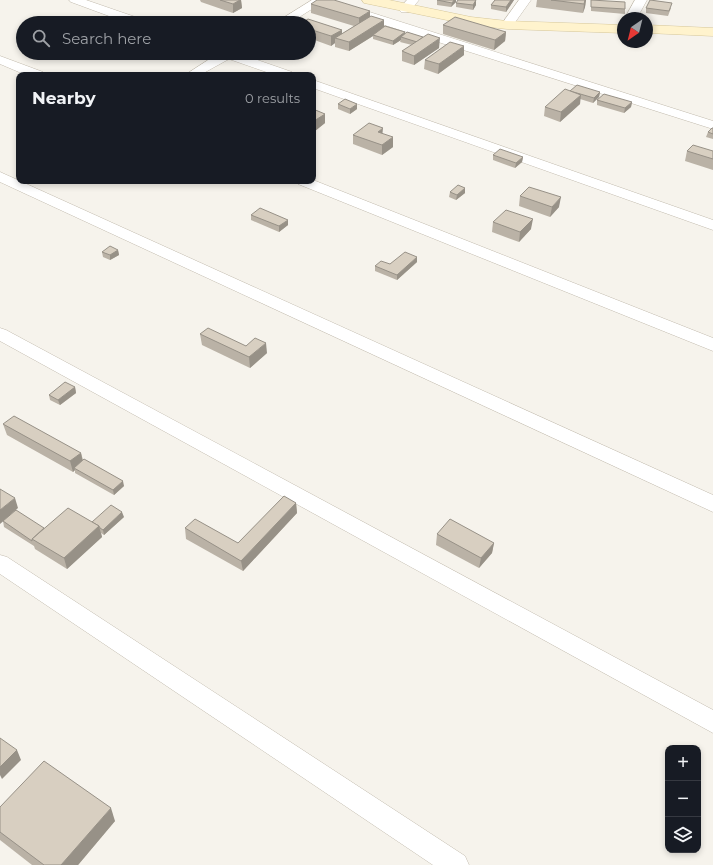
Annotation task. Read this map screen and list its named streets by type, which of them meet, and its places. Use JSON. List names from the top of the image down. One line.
{"north":"bottom left","page":{"search":"Search here","heading":["Nearby","0 results"],"map_buttons":["+","−"]}}
